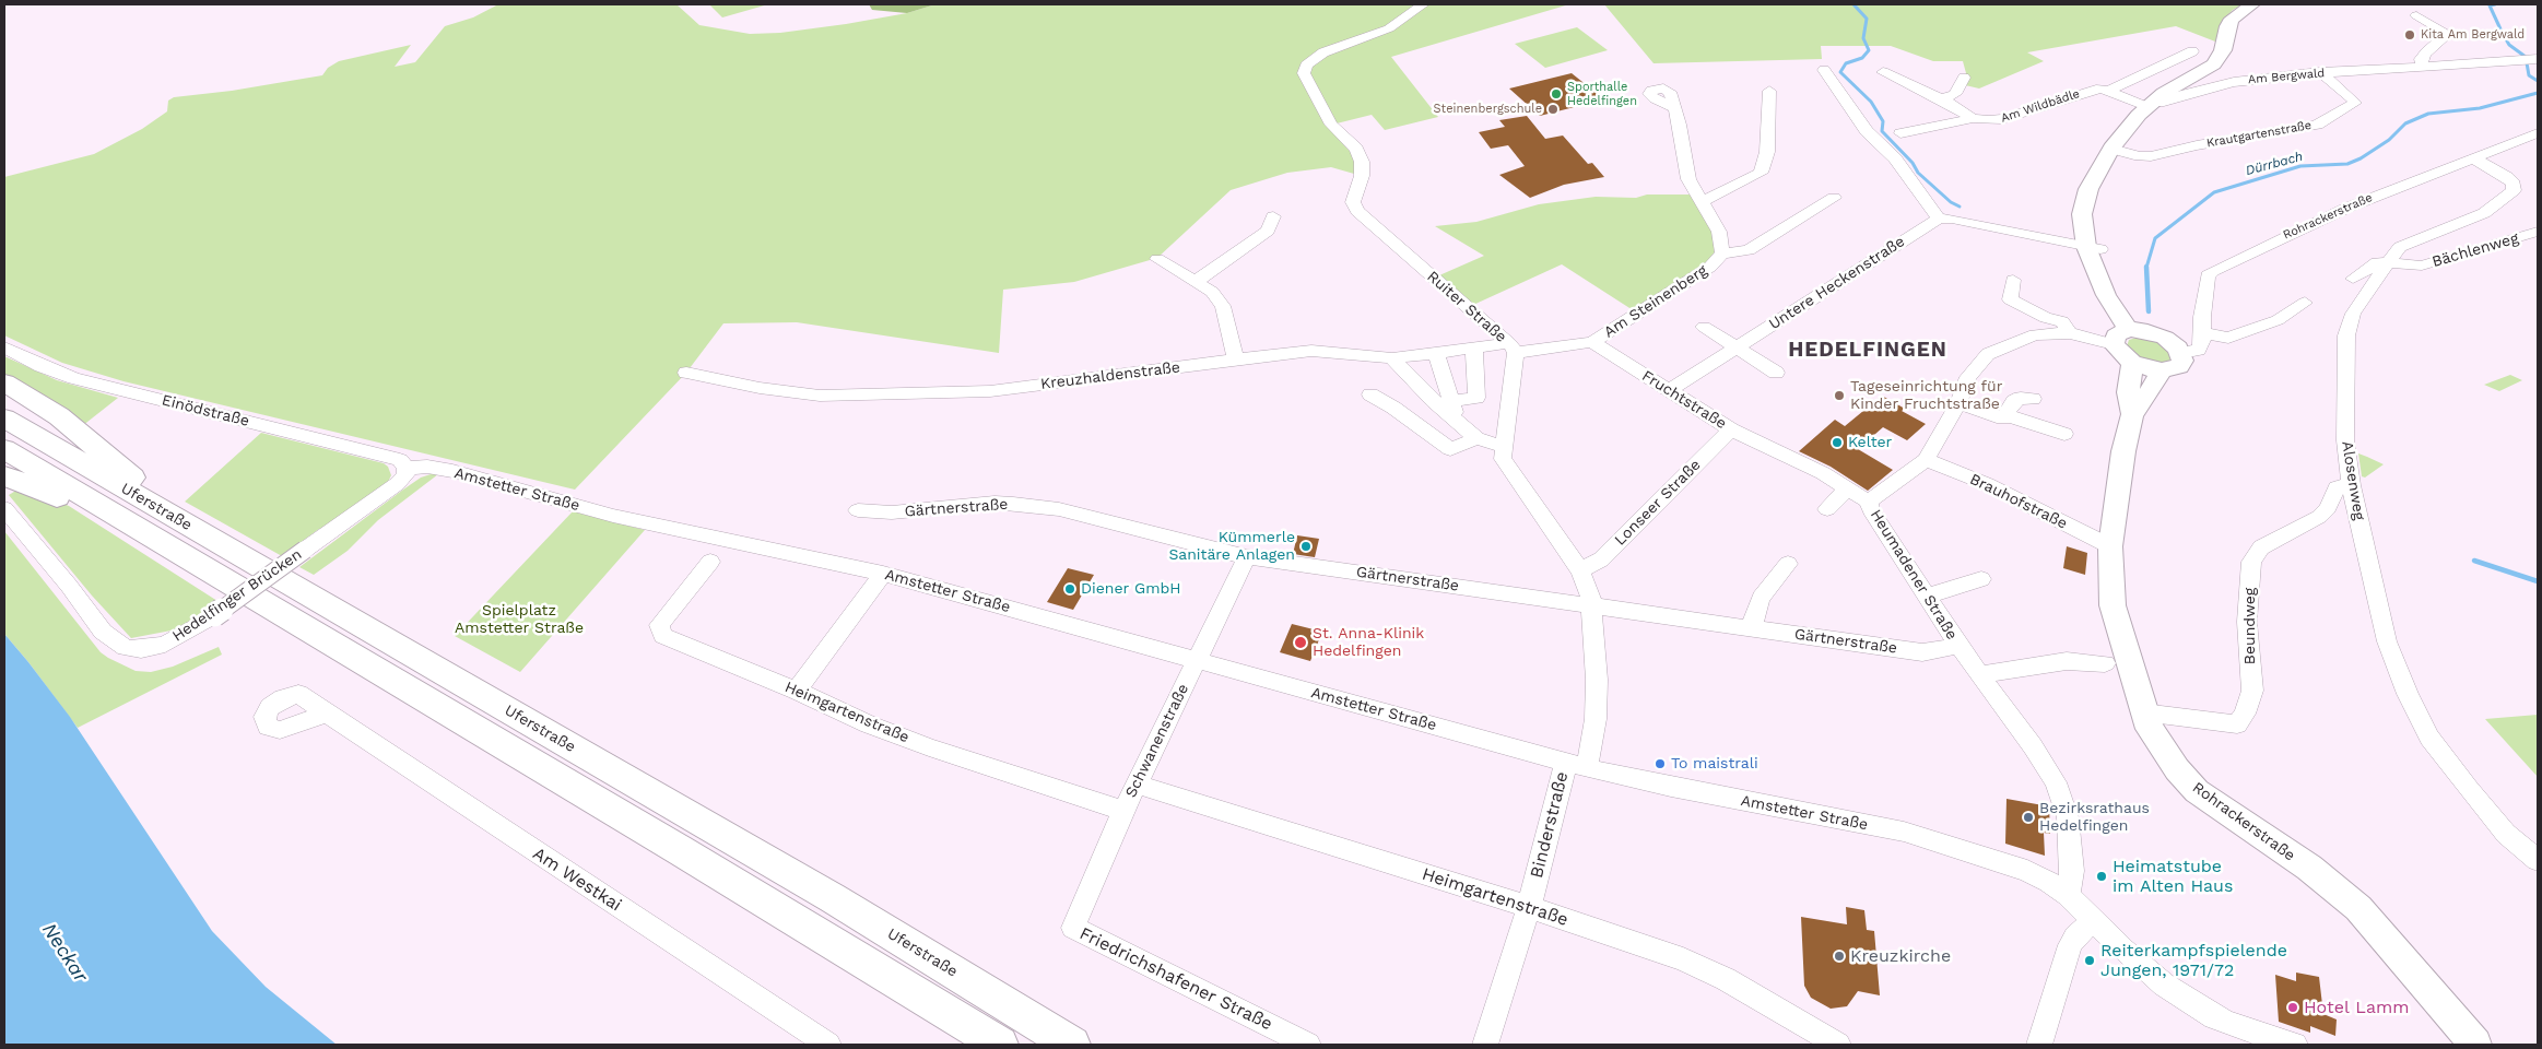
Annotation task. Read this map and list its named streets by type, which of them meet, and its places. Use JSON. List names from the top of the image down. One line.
{"streets":{"highway":["Uferstraße"],"main road":["Rohrackerstraße"],"street":["Am Bergwald","Am Wildbädle","Krautgartenstraße","Bächlenweg","Untere Heckenstraße","Am Steinenberg","Ruiter Straße","Kreuzhaldenstraße","Fruchtstraße","Einödstraße","Alosenweg","Amstetter Straße","Brauhofstraße","Lonseer Straße","Gärtnerstraße","Heumadener Straße","Hedelfinger Brücken","Beundweg","Heimgartenstraße","Schwanenstraße","Binderstraße","Am Westkai","Friedrichshafener Straße"]},"crossings":[["Am Bergwald","Krautgartenstraße"],["Rohrackerstraße","Alosenweg"],["Rohrackerstraße","Brauhofstraße"],["Rohrackerstraße","Beundweg"],["Bächlenweg","Alosenweg"],["Untere Heckenstraße","Fruchtstraße"],["Am Steinenberg","Fruchtstraße"],["Ruiter Straße","Kreuzhaldenstraße"],["Ruiter Straße","Amstetter Straße"],["Ruiter Straße","Lonseer Straße"],["Ruiter Straße","Gärtnerstraße"],["Ruiter Straße","Binderstraße"],["Fruchtstraße","Lonseer Straße"],["Fruchtstraße","Heumadener Straße"],["Einödstraße","Amstetter Straße"],["Einödstraße","Hedelfinger Brücken"],["Alosenweg","Beundweg"],["Amstetter Straße","Heumadener Straße"],["Amstetter Straße","Hedelfinger Brücken"],["Amstetter Straße","Schwanenstraße"],["Amstetter Straße","Binderstraße"],["Brauhofstraße","Heumadener Straße"],["Gärtnerstraße","Heumadener Straße"],["Gärtnerstraße","Schwanenstraße"],["Heimgartenstraße","Schwanenstraße"],["Heimgartenstraße","Binderstraße"],["Schwanenstraße","Friedrichshafener Straße"]],"districts":["HEDELFINGEN"],"water":["Dürrbach","Neckar"],"parks":["Spielplatz Amstetter Straße"],"places":["Kita Am Bergwald","Sporthalle Hedelfingen","Steinenbergschule","Tageseinrichtung für Kinder Fruchtstraße","Kelter","Kümmerle Sanitäre Anlagen","Diener GmbH","St. Anna-Klinik Hedelfingen","To maistrali","Bezirksrathaus Hedelfingen","Heimatstube im Alten Haus","Kreuzkirche","Reiterkampfspielende Jungen, 1971/72","Hotel Lamm"]}
